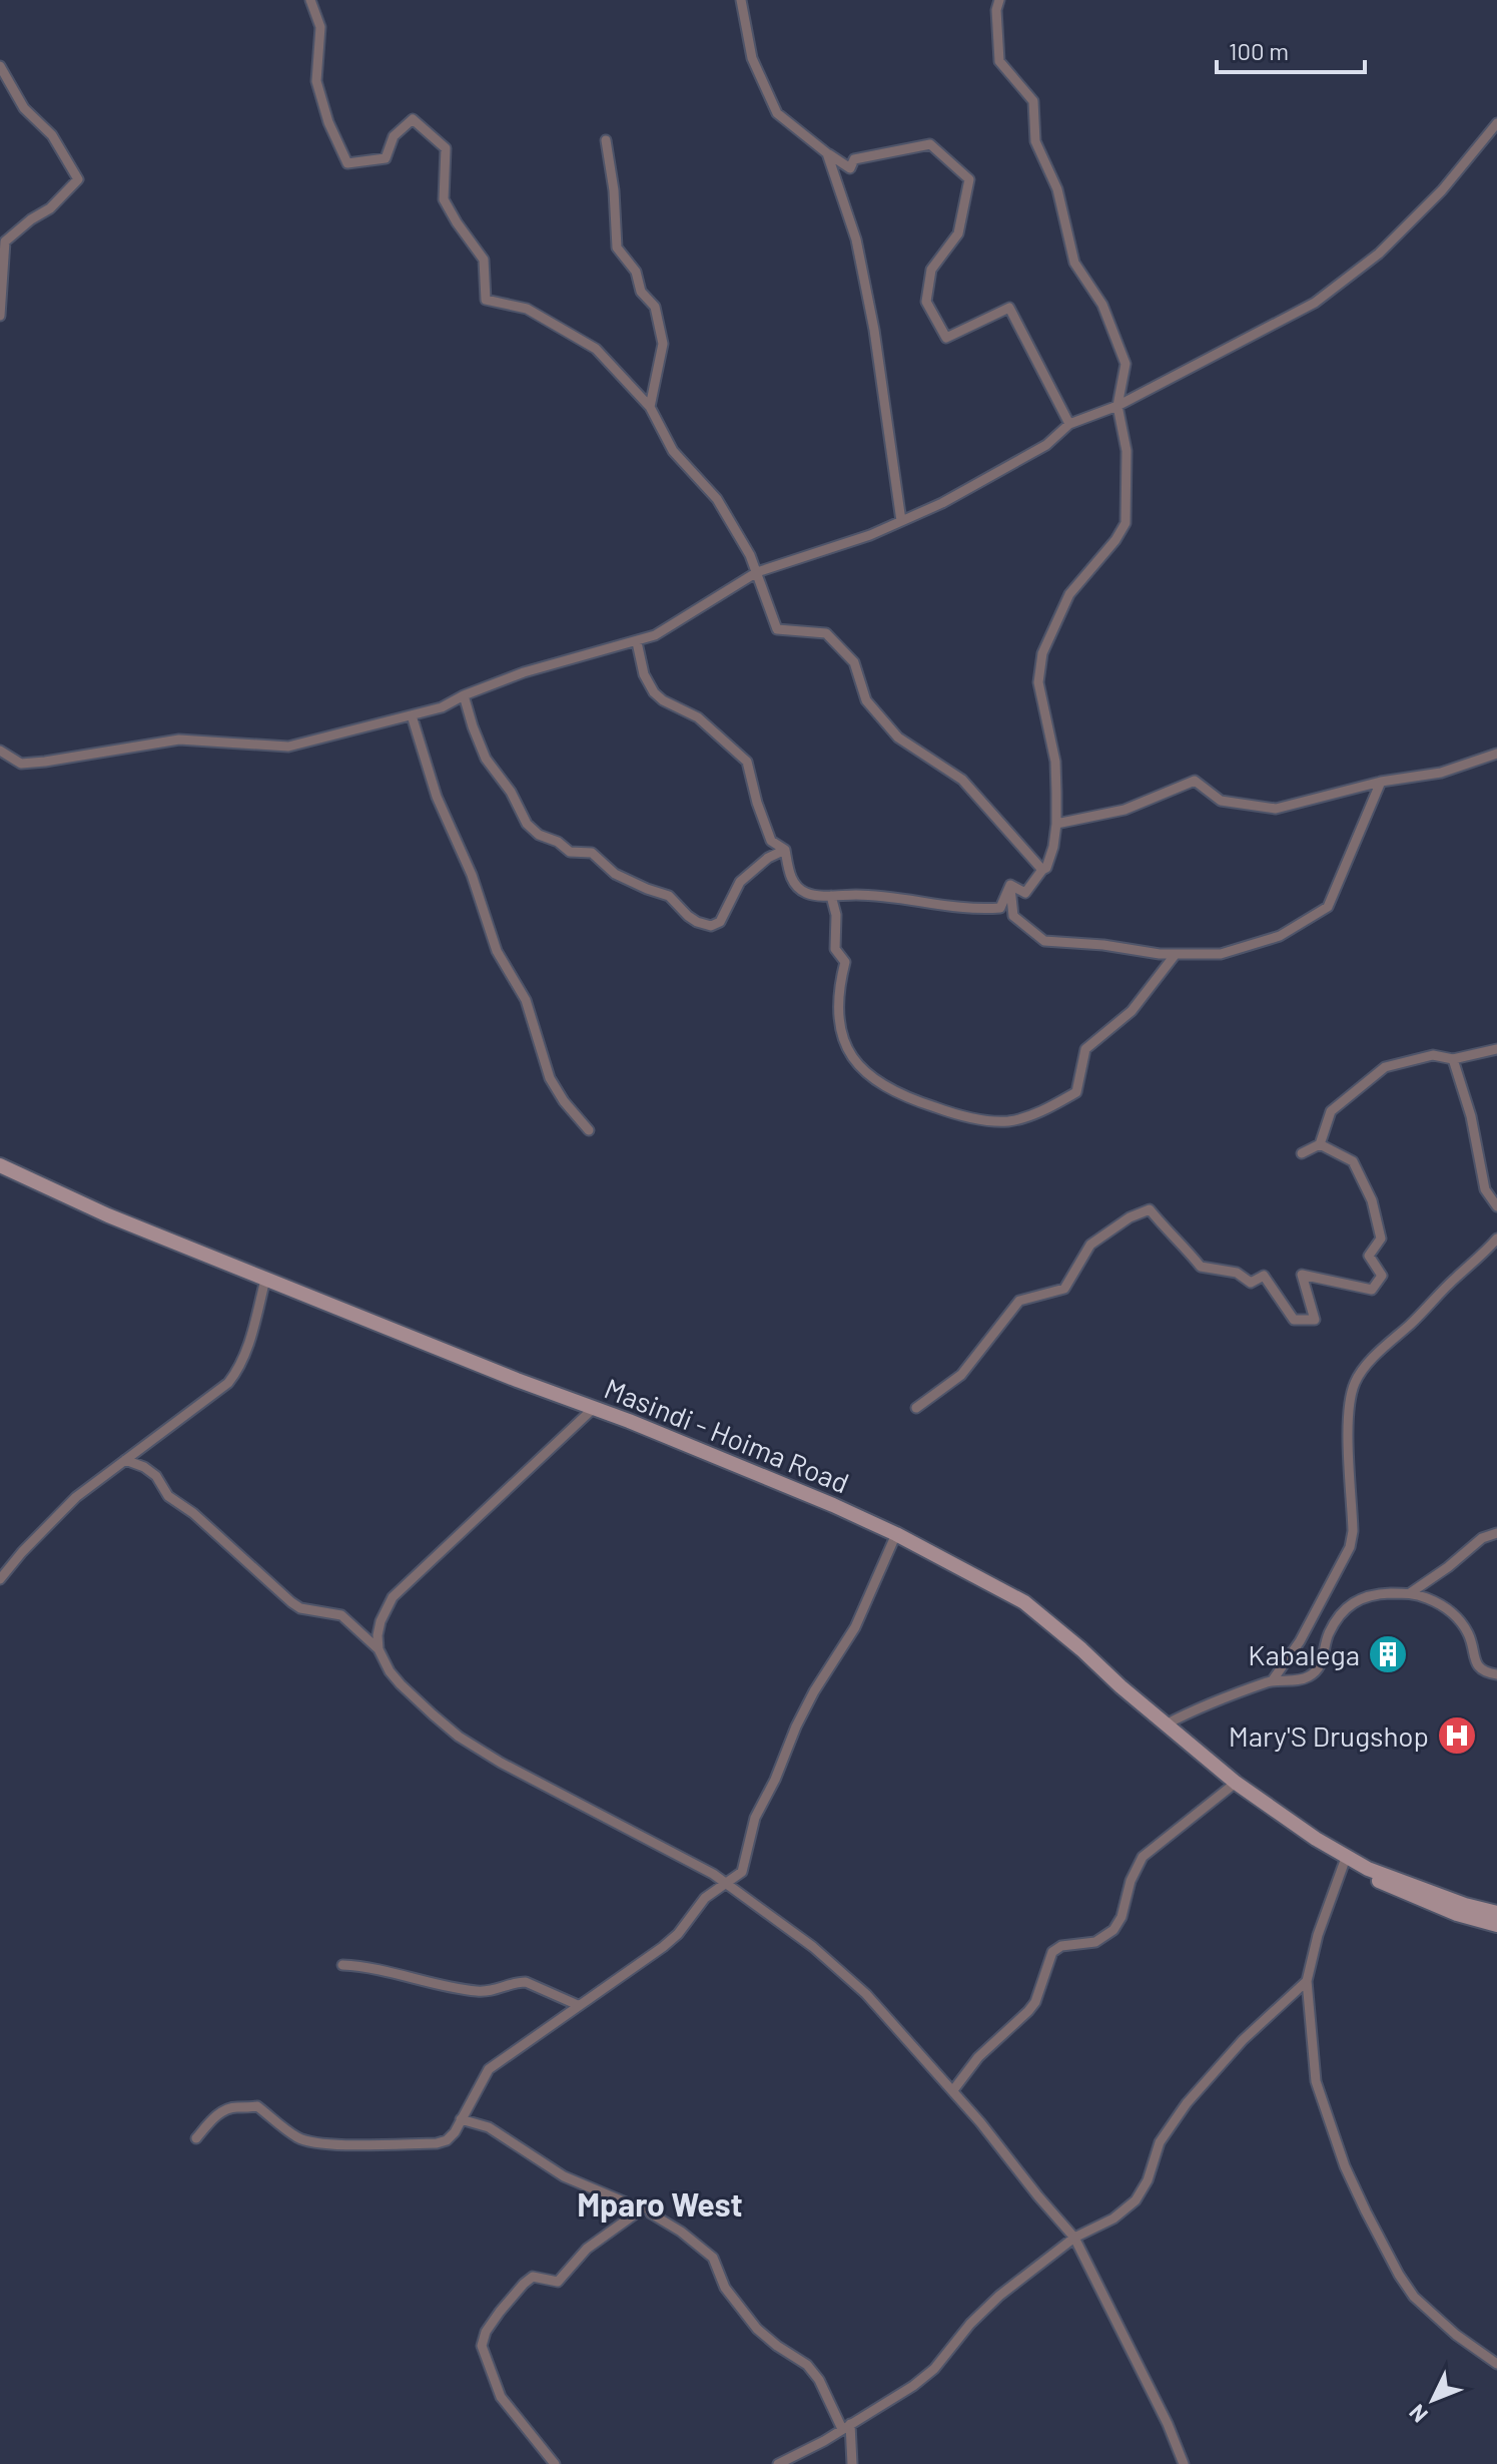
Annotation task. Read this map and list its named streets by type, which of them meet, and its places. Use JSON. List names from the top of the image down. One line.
{"streets":{"main road":["Masindi - Hoima Road"]},"districts":["Mparo West"],"places":{"building":["Kabalega"],"hospital":["Mary'S Drugshop"]},"scale_bar":"100 m","north":"bottom left"}
